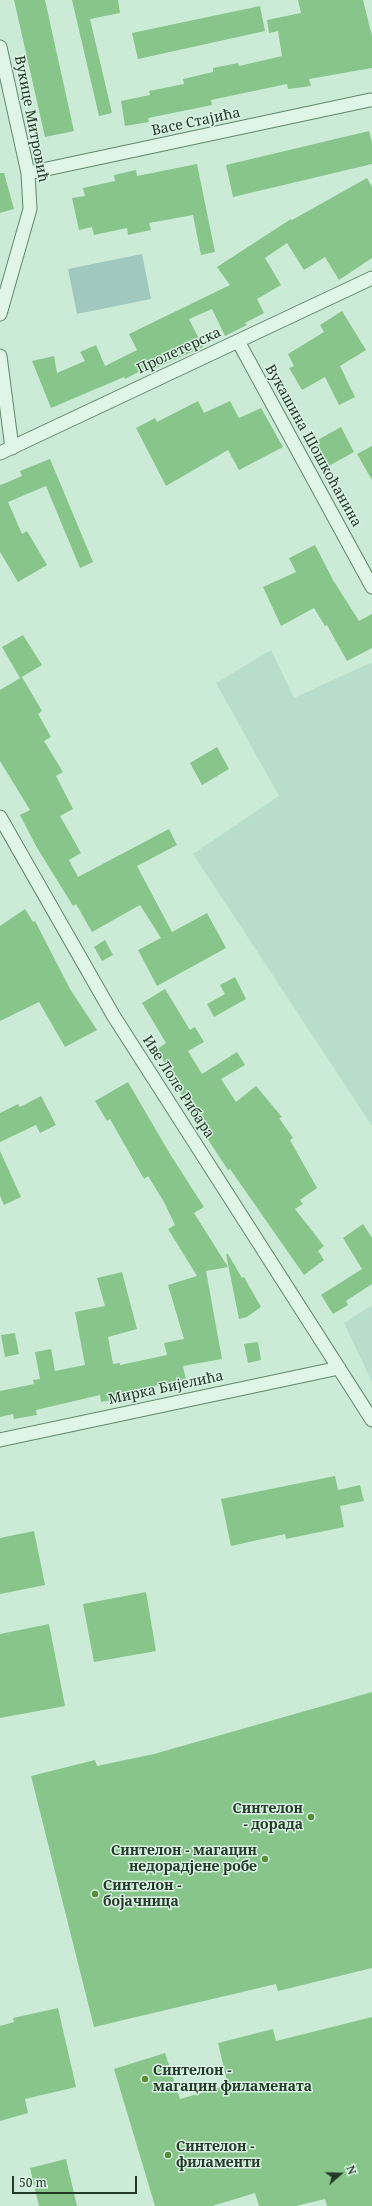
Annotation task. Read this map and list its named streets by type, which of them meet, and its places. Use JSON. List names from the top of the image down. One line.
{"streets":{"street":["Вукице Митровић","Васе Стајића","Пролетерска","Вукашина Шошкоћанина","Иве Лоле Рибара","Мирка Бијелића"]},"crossings":[["Вукице Митровић","Васе Стајића"],["Пролетерска","Вукашина Шошкоћанина"],["Иве Лоле Рибара","Мирка Бијелића"]],"places":["Синтелон - дорада","Синтелон - магацин недорадјене робе","Синтелон - бојачница","Синтелон - магацин филамената","Синтелон - филаменти"],"scale_bar":"50 m","north":"right"}
